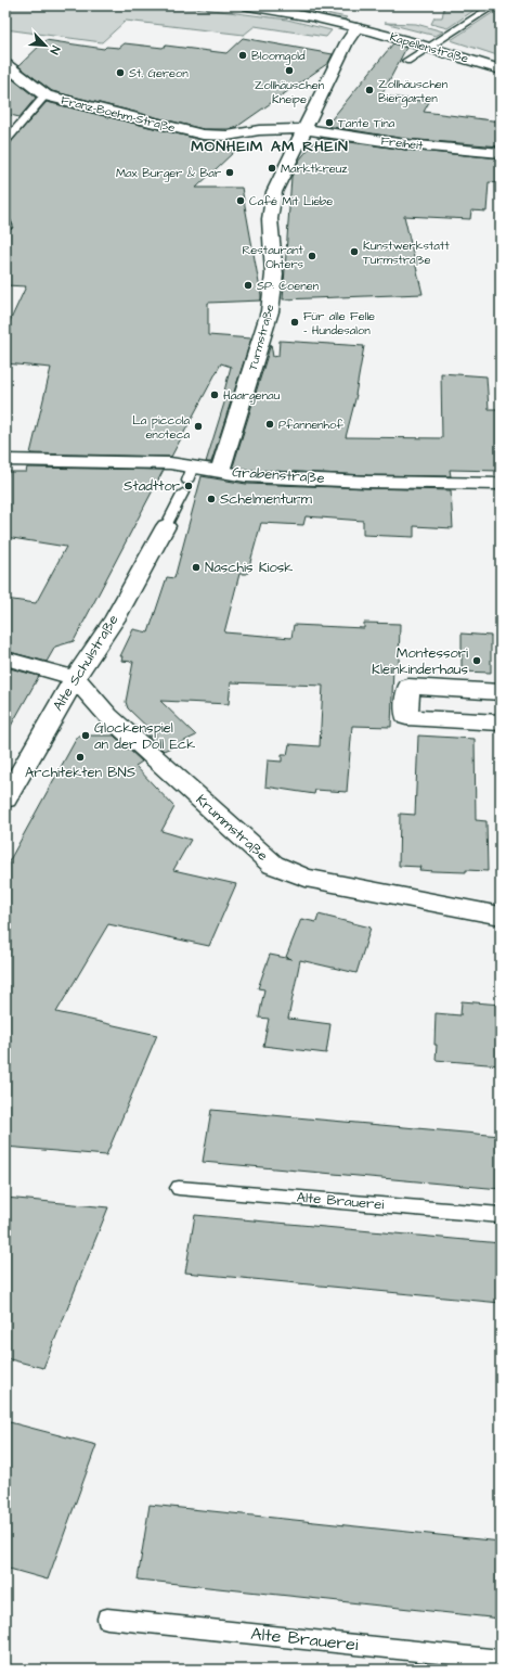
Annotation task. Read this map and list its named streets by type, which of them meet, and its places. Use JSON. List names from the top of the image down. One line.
{"streets":{"street":["Kapellenstraße","Franz-Boehm-Straße","Freiheit","Turmstraße","Grabenstraße","Alte Schulstraße","Krummstraße"],"lane":["Alte Brauerei"]},"crossings":[["Kapellenstraße","Turmstraße"],["Franz-Boehm-Straße","Freiheit"],["Franz-Boehm-Straße","Turmstraße"],["Freiheit","Turmstraße"],["Turmstraße","Grabenstraße"],["Alte Schulstraße","Krummstraße"]],"districts":["MONHEIM AM RHEIN"],"places":["Bloomgold","Zollhäuschen Kneipe","St. Gereon","Zollhäuschen Biergarten","Tante Tina","Marktkreuz","Max Burger & Bar","Café Mit Liebe","Kunstwerkstatt Turmstraße","Restaurant Ohters","SP: Coenen","Für alle Felle - Hundesalon","Haargenau","Pfannenhof","La piccola enoteca","Stadttor","Schelmenturm","Naschis Kiosk","Montessori Kleinkinderhaus","Glockenspiel an der Doll Eck","Architekten BNS"],"north":"bottom right"}
